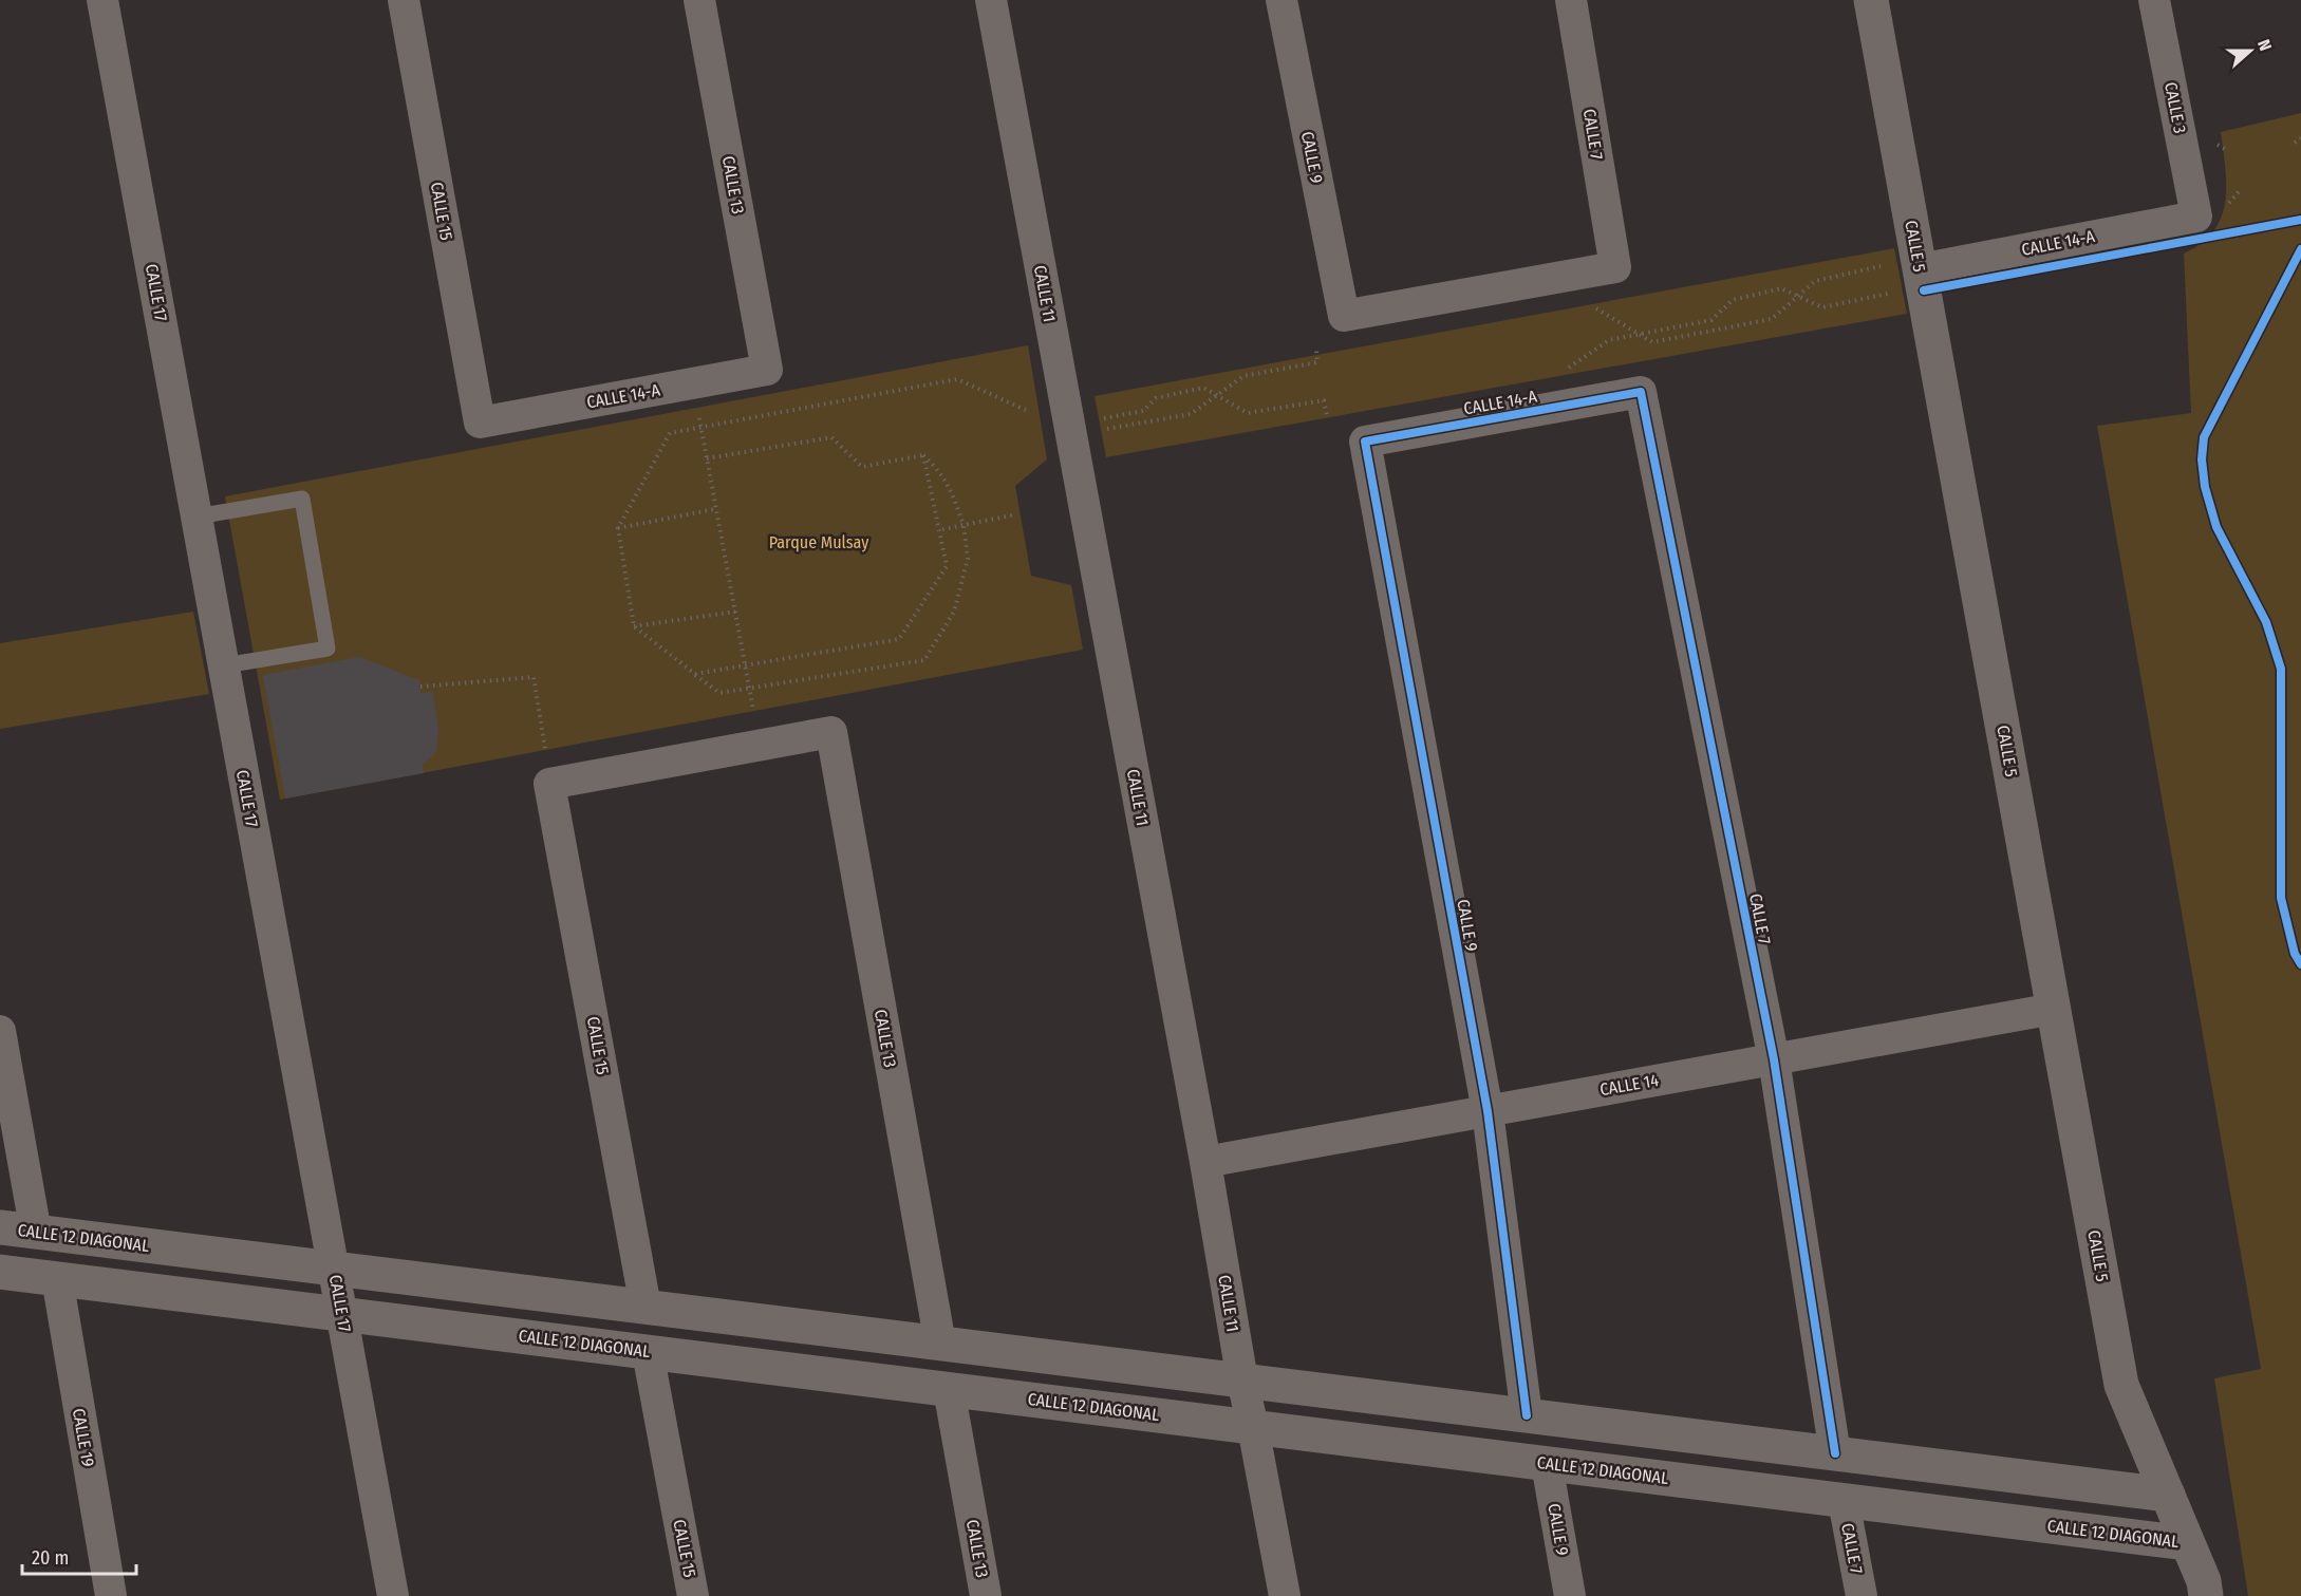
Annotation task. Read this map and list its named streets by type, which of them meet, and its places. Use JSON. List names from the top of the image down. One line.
{"streets":{"street":["CALLE 3","CALLE 7","CALLE 9","CALLE 13","CALLE 15","CALLE 14-A","CALLE 5","CALLE 17","CALLE 11","CALLE 14","CALLE 12 DIAGONAL","CALLE 19"]},"crossings":[["CALLE 3","CALLE 14-A"],["CALLE 7","CALLE 9"],["CALLE 7","CALLE 14-A"],["CALLE 7","CALLE 14"],["CALLE 7","CALLE 12 DIAGONAL"],["CALLE 9","CALLE 14-A"],["CALLE 9","CALLE 14"],["CALLE 9","CALLE 12 DIAGONAL"],["CALLE 13","CALLE 15"],["CALLE 13","CALLE 14-A"],["CALLE 13","CALLE 12 DIAGONAL"],["CALLE 15","CALLE 14-A"],["CALLE 15","CALLE 12 DIAGONAL"],["CALLE 14-A","CALLE 5"],["CALLE 5","CALLE 14"],["CALLE 5","CALLE 12 DIAGONAL"],["CALLE 17","CALLE 12 DIAGONAL"],["CALLE 11","CALLE 14"],["CALLE 11","CALLE 12 DIAGONAL"],["CALLE 12 DIAGONAL","CALLE 19"]],"parks":["Parque Mulsay"],"scale_bar":"20 m","north":"right"}
